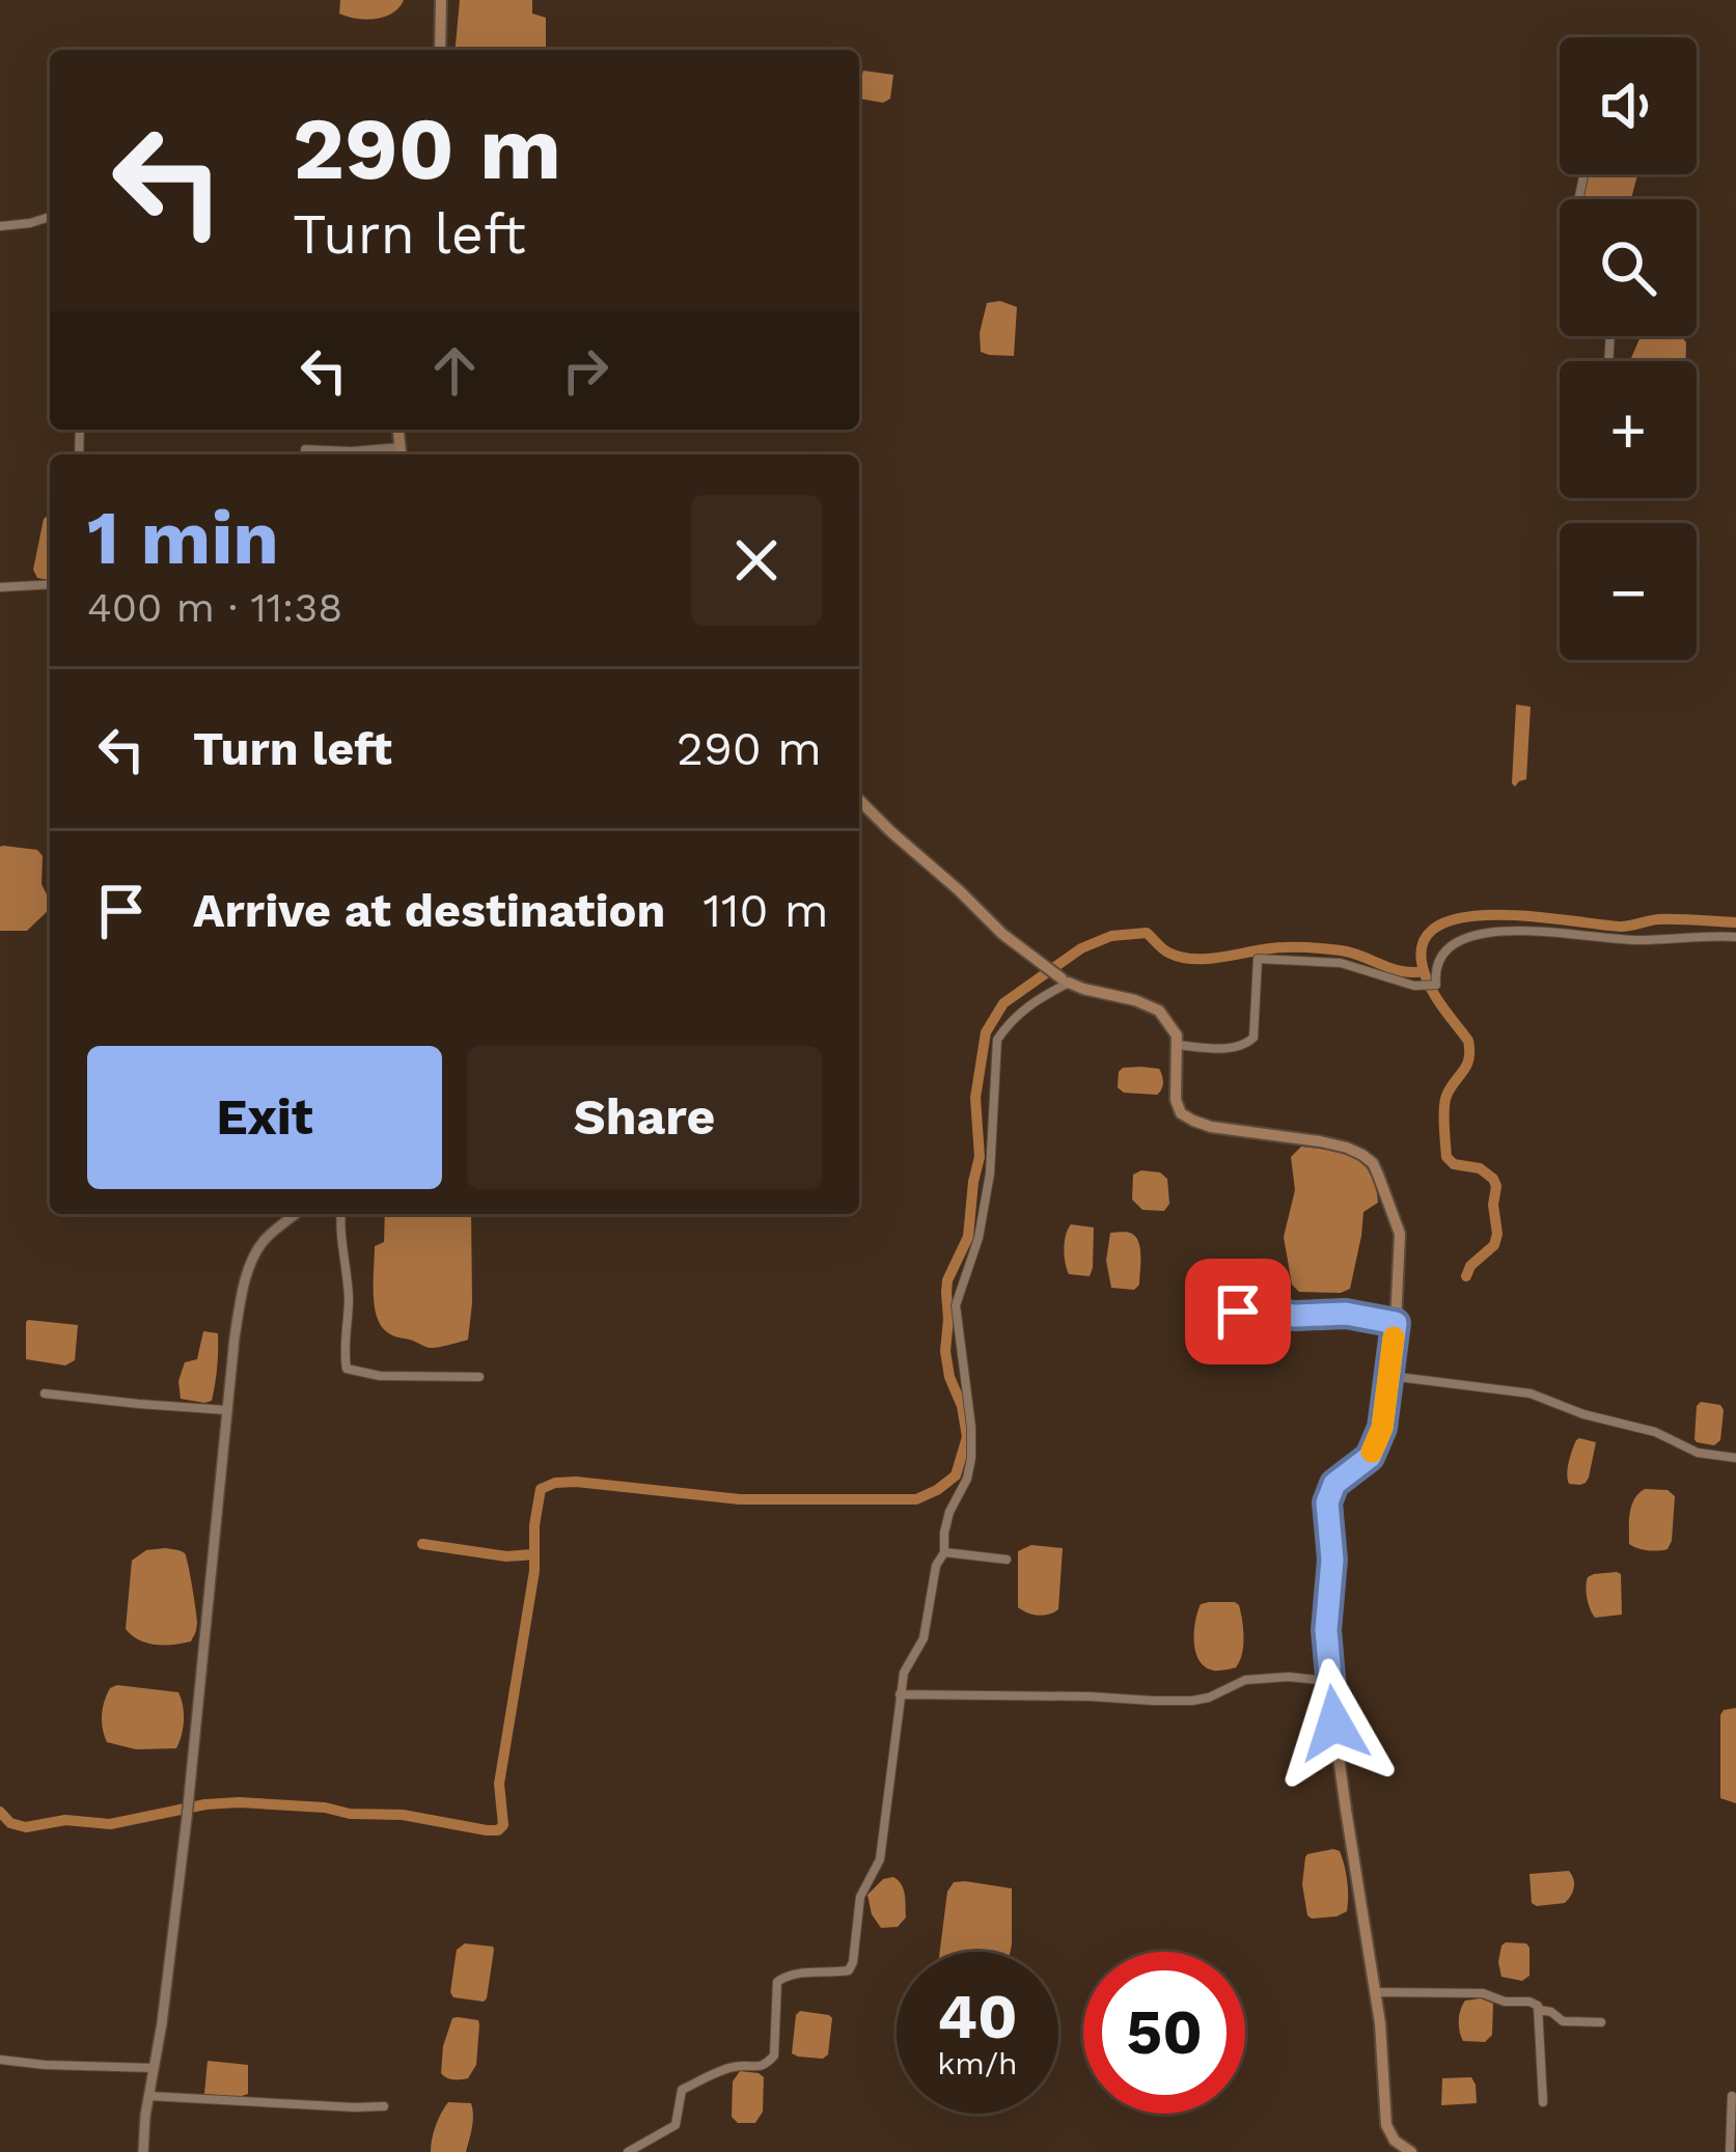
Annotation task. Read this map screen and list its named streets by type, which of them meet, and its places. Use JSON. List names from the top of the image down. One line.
{"page":{"map_buttons":["+","−"],"turn":["290 m","Turn left"],"heading":["1 min","400 m · 11:38"],"list":[{"name":"Turn left","value":"290 m"},{"name":"Arrive at destination","value":"110 m"}],"buttons":["Exit","Share"],"speed":"40 km/h","limit":"50"}}
